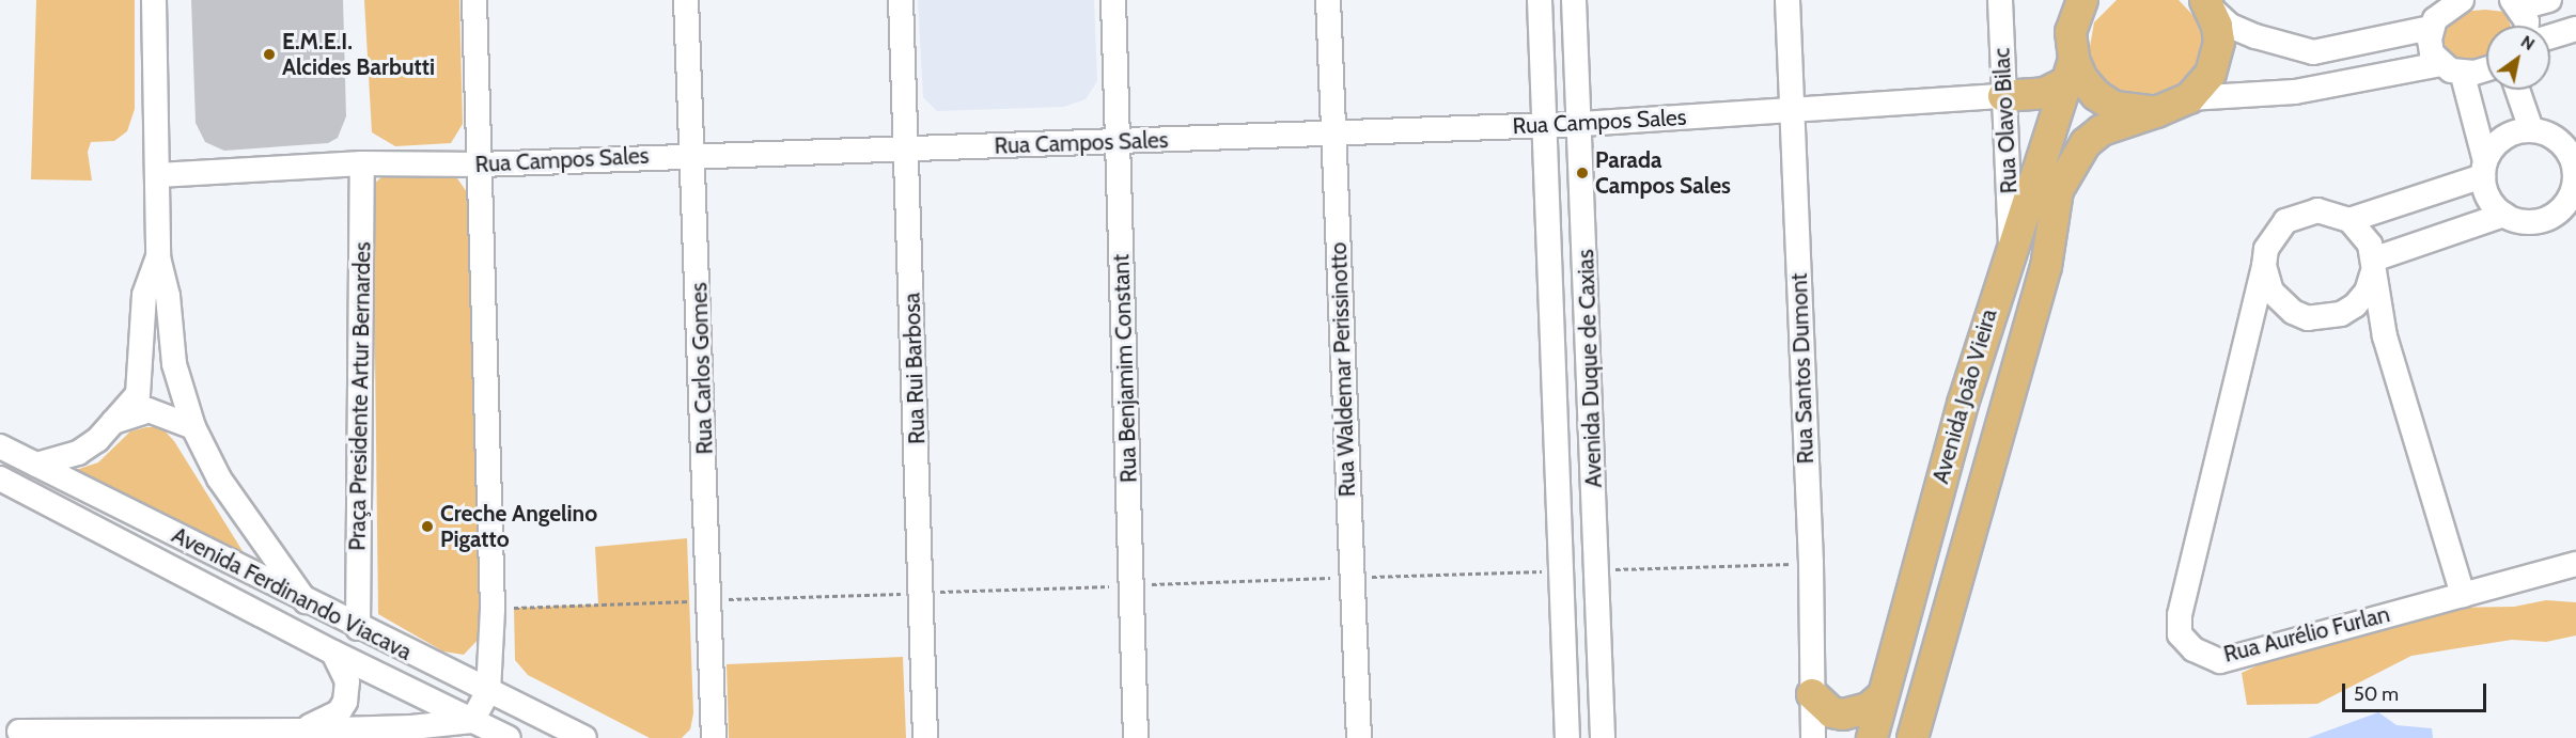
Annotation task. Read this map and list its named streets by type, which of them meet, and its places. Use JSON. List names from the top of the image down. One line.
{"streets":{"main road":["Avenida João Vieira"],"street":["Rua Olavo Bilac","Rua Campos Sales","Rua Carlos Gomes","Rua Rui Barbosa","Rua Benjamim Constant","Avenida Duque de Caxias","Rua Santos Dumont","Rua Waldemar Perissinotto","Praça Presidente Artur Bernardes","Avenida Ferdinando Viacava","Rua Aurélio Furlan"]},"crossings":[["Rua Olavo Bilac","Rua Campos Sales"],["Rua Olavo Bilac","Avenida João Vieira"],["Rua Campos Sales","Rua Carlos Gomes"],["Rua Campos Sales","Rua Rui Barbosa"],["Rua Campos Sales","Rua Benjamim Constant"],["Rua Campos Sales","Avenida Duque de Caxias"],["Rua Campos Sales","Rua Santos Dumont"],["Rua Campos Sales","Rua Waldemar Perissinotto"],["Rua Campos Sales","Praça Presidente Artur Bernardes"],["Praça Presidente Artur Bernardes","Avenida Ferdinando Viacava"]],"places":["E.M.E.I. Alcides Barbutti","Parada Campos Sales","Creche Angelino Pigatto"],"scale_bar":"50 m","north":"top right"}
